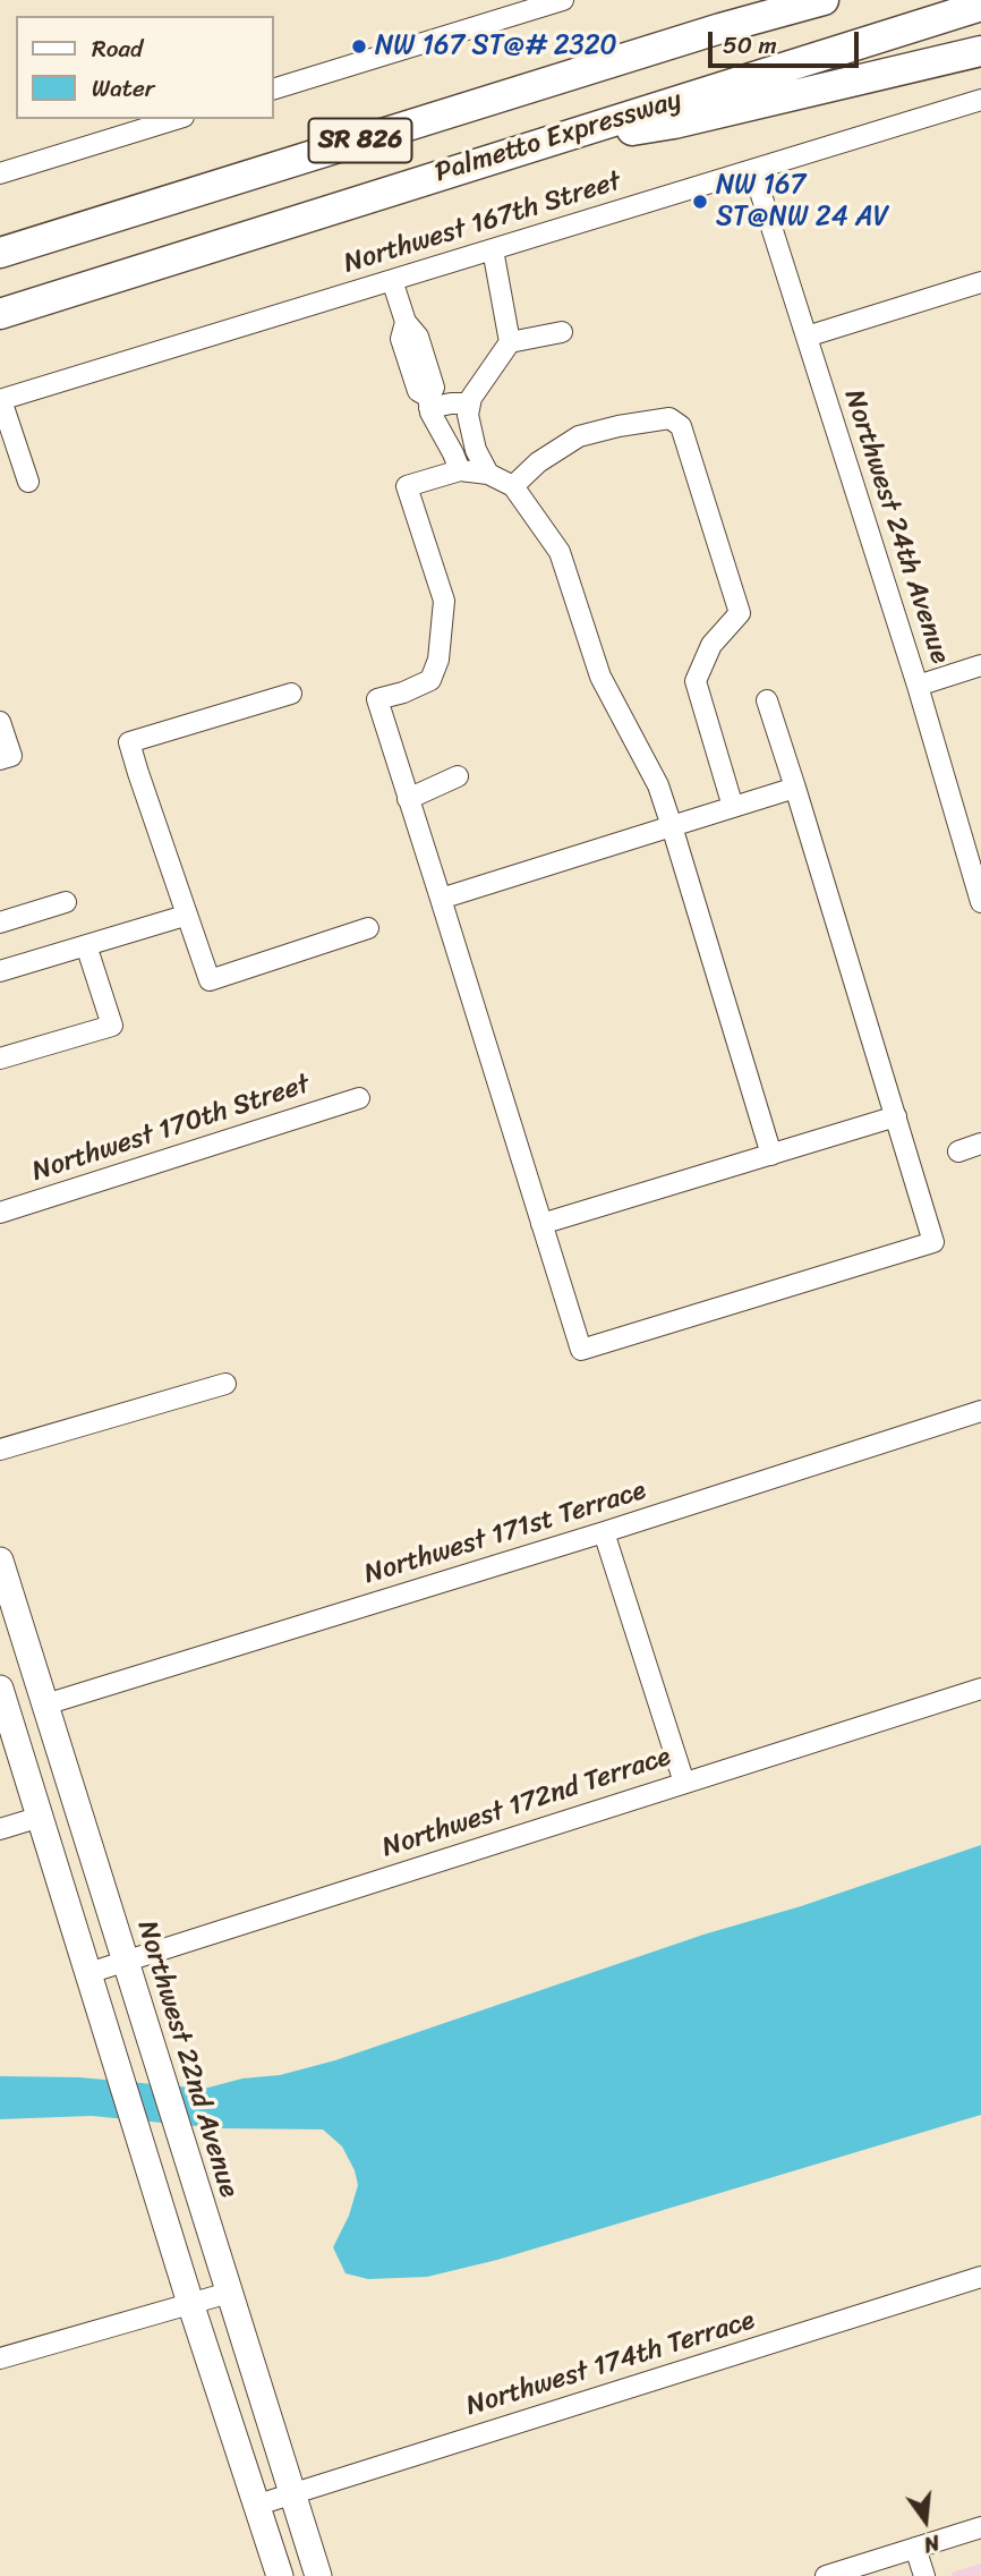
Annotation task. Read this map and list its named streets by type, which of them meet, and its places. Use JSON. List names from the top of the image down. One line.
{"streets":{"highway":["Palmetto Expressway","SR 826"],"main road":["Northwest 22nd Avenue"],"street":["Northwest 167th Street","Northwest 24th Avenue","Northwest 170th Street","Northwest 171st Terrace","Northwest 172nd Terrace","Northwest 174th Terrace"]},"crossings":[["Northwest 167th Street","Northwest 24th Avenue"],["Northwest 171st Terrace","Northwest 22nd Avenue"],["Northwest 172nd Terrace","Northwest 22nd Avenue"],["Northwest 22nd Avenue","Northwest 174th Terrace"]],"places":["NW 167 ST@# 2320","NW 167 ST@NW 24 AV"],"legend":["Road","Water"],"scale_bar":"50 m","north":"bottom"}
